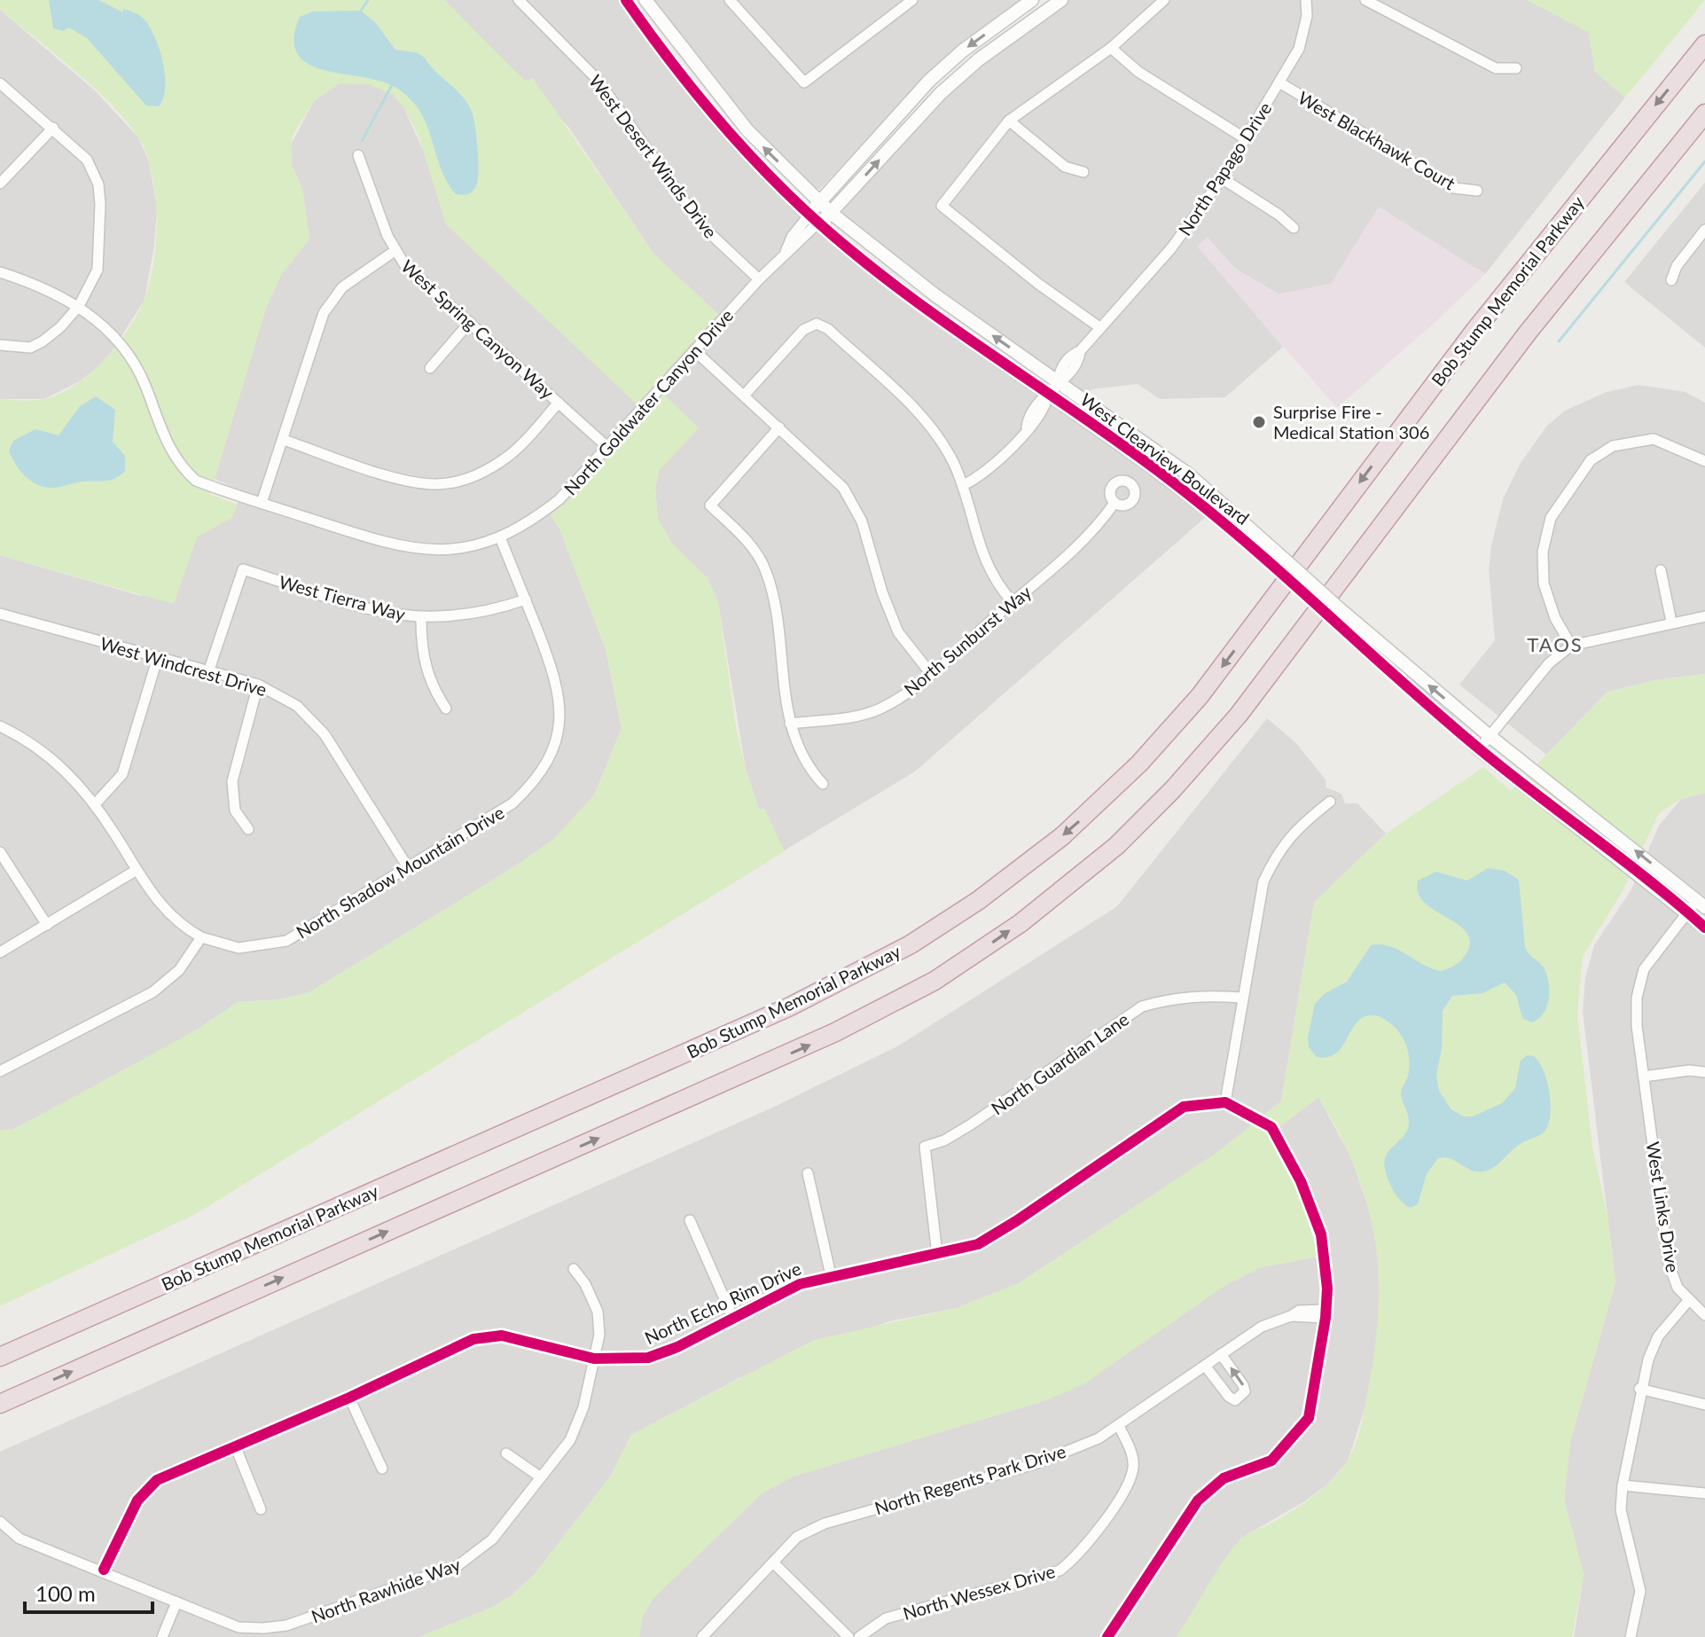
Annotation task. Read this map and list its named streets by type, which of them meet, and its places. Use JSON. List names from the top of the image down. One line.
{"streets":{"highway":["Bob Stump Memorial Parkway"],"street":["West Blackhawk Court","West Desert Winds Drive","North Papago Drive","West Spring Canyon Way","North Goldwater Canyon Drive","West Clearview Boulevard","West Tierra Way","North Sunburst Way","West Windcrest Drive","North Shadow Mountain Drive","North Guardian Lane","West Links Drive","North Echo Rim Drive","North Regents Park Drive","North Rawhide Way","North Wessex Drive"]},"crossings":[["West Blackhawk Court","North Papago Drive"],["West Desert Winds Drive","North Goldwater Canyon Drive"],["North Papago Drive","West Clearview Boulevard"],["West Spring Canyon Way","North Goldwater Canyon Drive"],["North Goldwater Canyon Drive","West Clearview Boulevard"],["North Goldwater Canyon Drive","North Shadow Mountain Drive"],["West Clearview Boulevard","West Links Drive"],["West Tierra Way","West Windcrest Drive"],["West Tierra Way","North Shadow Mountain Drive"],["West Windcrest Drive","North Shadow Mountain Drive"],["North Guardian Lane","North Echo Rim Drive"],["North Echo Rim Drive","North Rawhide Way"],["North Regents Park Drive","North Wessex Drive"]],"districts":["TAOS"],"places":["Surprise Fire - Medical Station 306"],"scale_bar":"100 m"}
